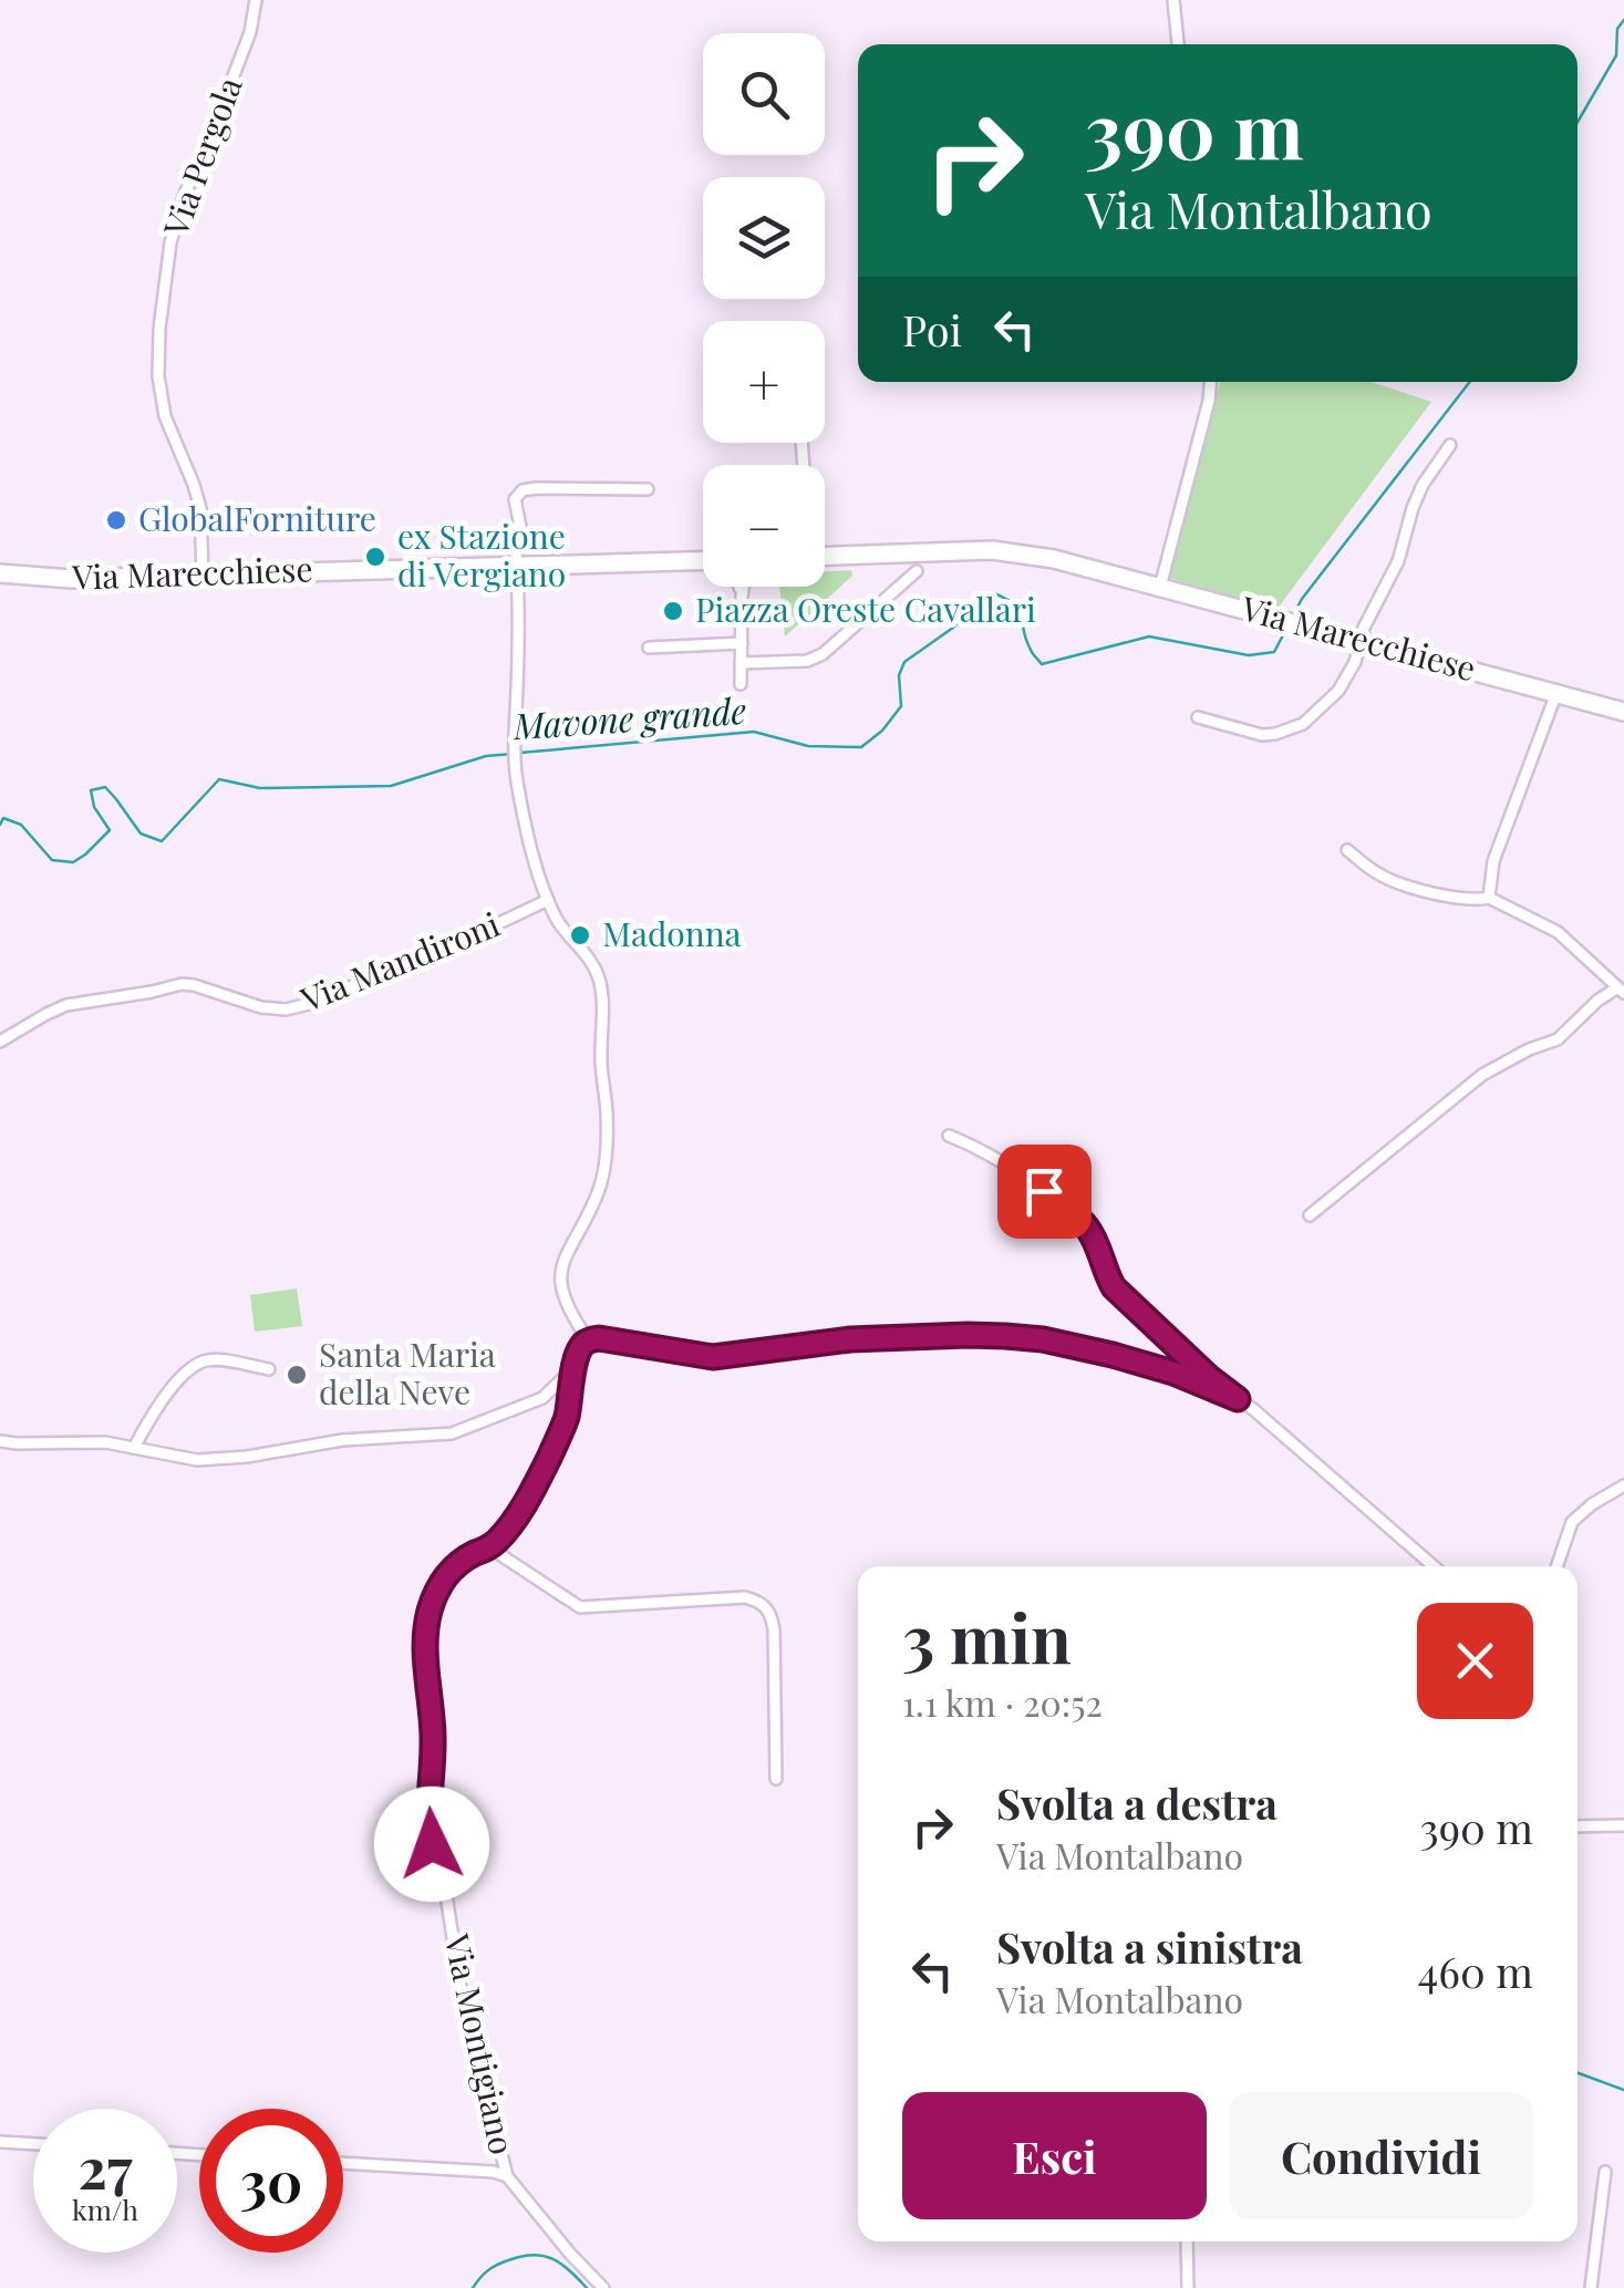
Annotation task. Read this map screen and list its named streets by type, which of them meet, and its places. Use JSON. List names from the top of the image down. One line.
{"streets":{"main road":["Via Marecchiese"],"street":["Via Pergola","Via Mandironi","Via Montigiano"]},"crossings":[["Via Pergola","Via Marecchiese"]],"water":["Mavone grande"],"places":["GlobalForniture","ex Stazione di Vergiano","Piazza Oreste Cavallari","Madonna","Santa Maria della Neve"],"page":{"map_buttons":["+","−"],"turn":["390 m","Via Montalbano"],"then":"Poi","heading":["3 min","1.1 km · 20:52"],"list":[{"name":"Svolta a destra","note":"Via Montalbano","value":"390 m"},{"name":"Svolta a sinistra","note":"Via Montalbano","value":"460 m"}],"buttons":["Esci","Condividi"],"speed":"27 km/h","limit":"30"}}
